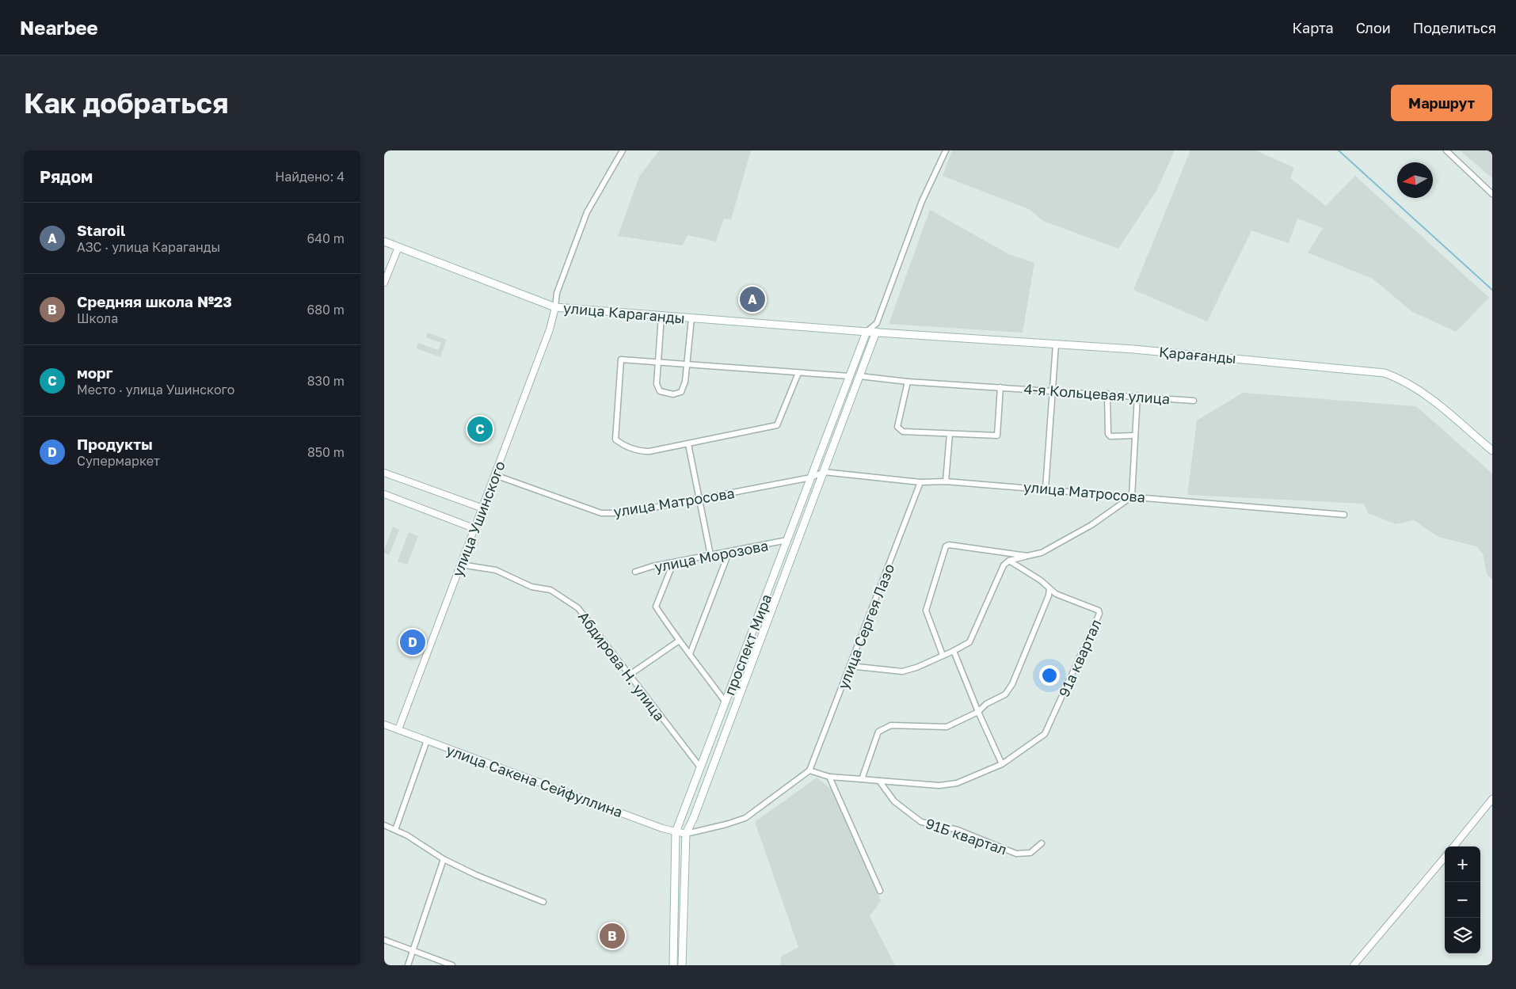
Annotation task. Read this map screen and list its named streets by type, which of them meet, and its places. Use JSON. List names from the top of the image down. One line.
{"streets":{"main road":["улица Караганды","Қарағанды","проспект Мира"],"street":["4-я Кольцевая улица","улица Матросова","улица Ушинского","улица Морозова","улица Сергея Лазо","91а квартал","Абдирова Н. улица","улица Сакена Сейфуллина","91Б квартал"]},"crossings":[["улица Караганды","Қарағанды"],["улица Караганды","улица Ушинского"],["улица Караганды","проспект Мира"],["Қарағанды","проспект Мира"],["4-я Кольцевая улица","проспект Мира"],["улица Матросова","улица Ушинского"],["улица Матросова","улица Сергея Лазо"],["улица Матросова","проспект Мира"],["улица Ушинского","Абдирова Н. улица"],["улица Ушинского","улица Сакена Сейфуллина"],["улица Морозова","проспект Мира"],["проспект Мира","Абдирова Н. улица"],["проспект Мира","улица Сакена Сейфуллина"]],"north":"left","page":{"header":"Nearbee","nav":["Карта","Слои","Поделиться"],"buttons":"Маршрут","title":"Как добраться","heading":["Рядом","Найдено: 4"],"list":[{"mark":"A","name":"Staroil","note":"АЗС · улица Караганды","value":"640 m"},{"mark":"B","name":"Средняя школа №23","note":"Школа","value":"680 m"},{"mark":"C","name":"морг","note":"Место · улица Ушинского","value":"830 m"},{"mark":"D","name":"Продукты","note":"Супермаркет","value":"850 m"}],"pins":["A","C","D","B"],"map_buttons":["+","−"]}}
